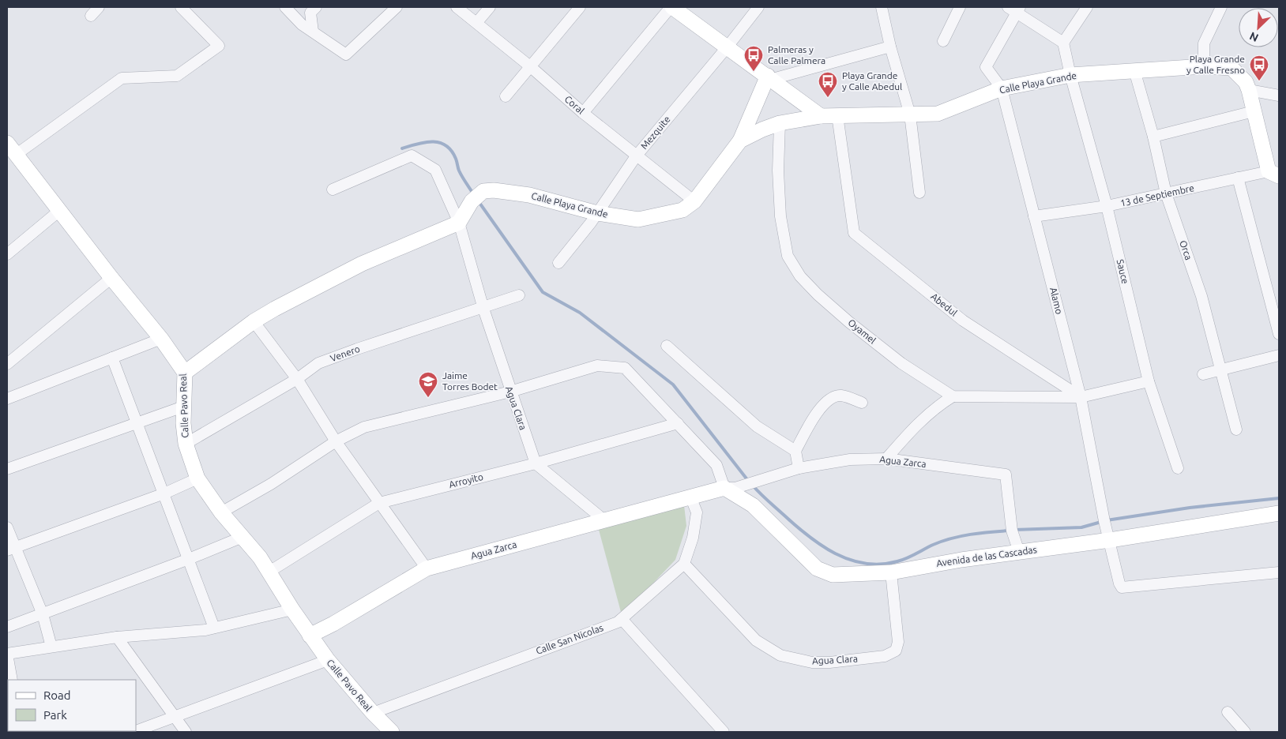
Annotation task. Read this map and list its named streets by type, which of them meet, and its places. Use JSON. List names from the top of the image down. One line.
{"streets":{"street":["Calle Playa Grande","Coral","Mezquite","13 de Septiembre","Orca","Sauce","Alamo","Abedul","Oyamel","Venero","Calle Pavo Real","Agua Clara","Agua Zarca","Arroyito","Avenida de las Cascadas","Calle San Nicolas"]},"crossings":[["Calle Playa Grande","Coral"],["Calle Playa Grande","Mezquite"],["Calle Playa Grande","13 de Septiembre"],["Calle Playa Grande","Orca"],["Calle Playa Grande","Sauce"],["Calle Playa Grande","Alamo"],["Calle Playa Grande","Abedul"],["Calle Playa Grande","Oyamel"],["Calle Playa Grande","Agua Clara"],["Coral","Mezquite"],["13 de Septiembre","Orca"],["13 de Septiembre","Sauce"],["13 de Septiembre","Alamo"],["Alamo","Abedul"],["Alamo","Avenida de las Cascadas"],["Venero","Calle Pavo Real"],["Venero","Agua Clara"],["Calle Pavo Real","Agua Zarca"],["Calle Pavo Real","Arroyito"],["Calle Pavo Real","Calle San Nicolas"],["Agua Clara","Arroyito"],["Agua Clara","Avenida de las Cascadas"],["Agua Clara","Calle San Nicolas"],["Agua Zarca","Avenida de las Cascadas"]],"places":{"bus stop":["Palmeras y Calle Palmera","Playa Grande y Calle Fresno","Playa Grande y Calle Abedul"],"school or university":["Jaime Torres Bodet"]},"legend":["Road","Park"],"north":"bottom left"}
